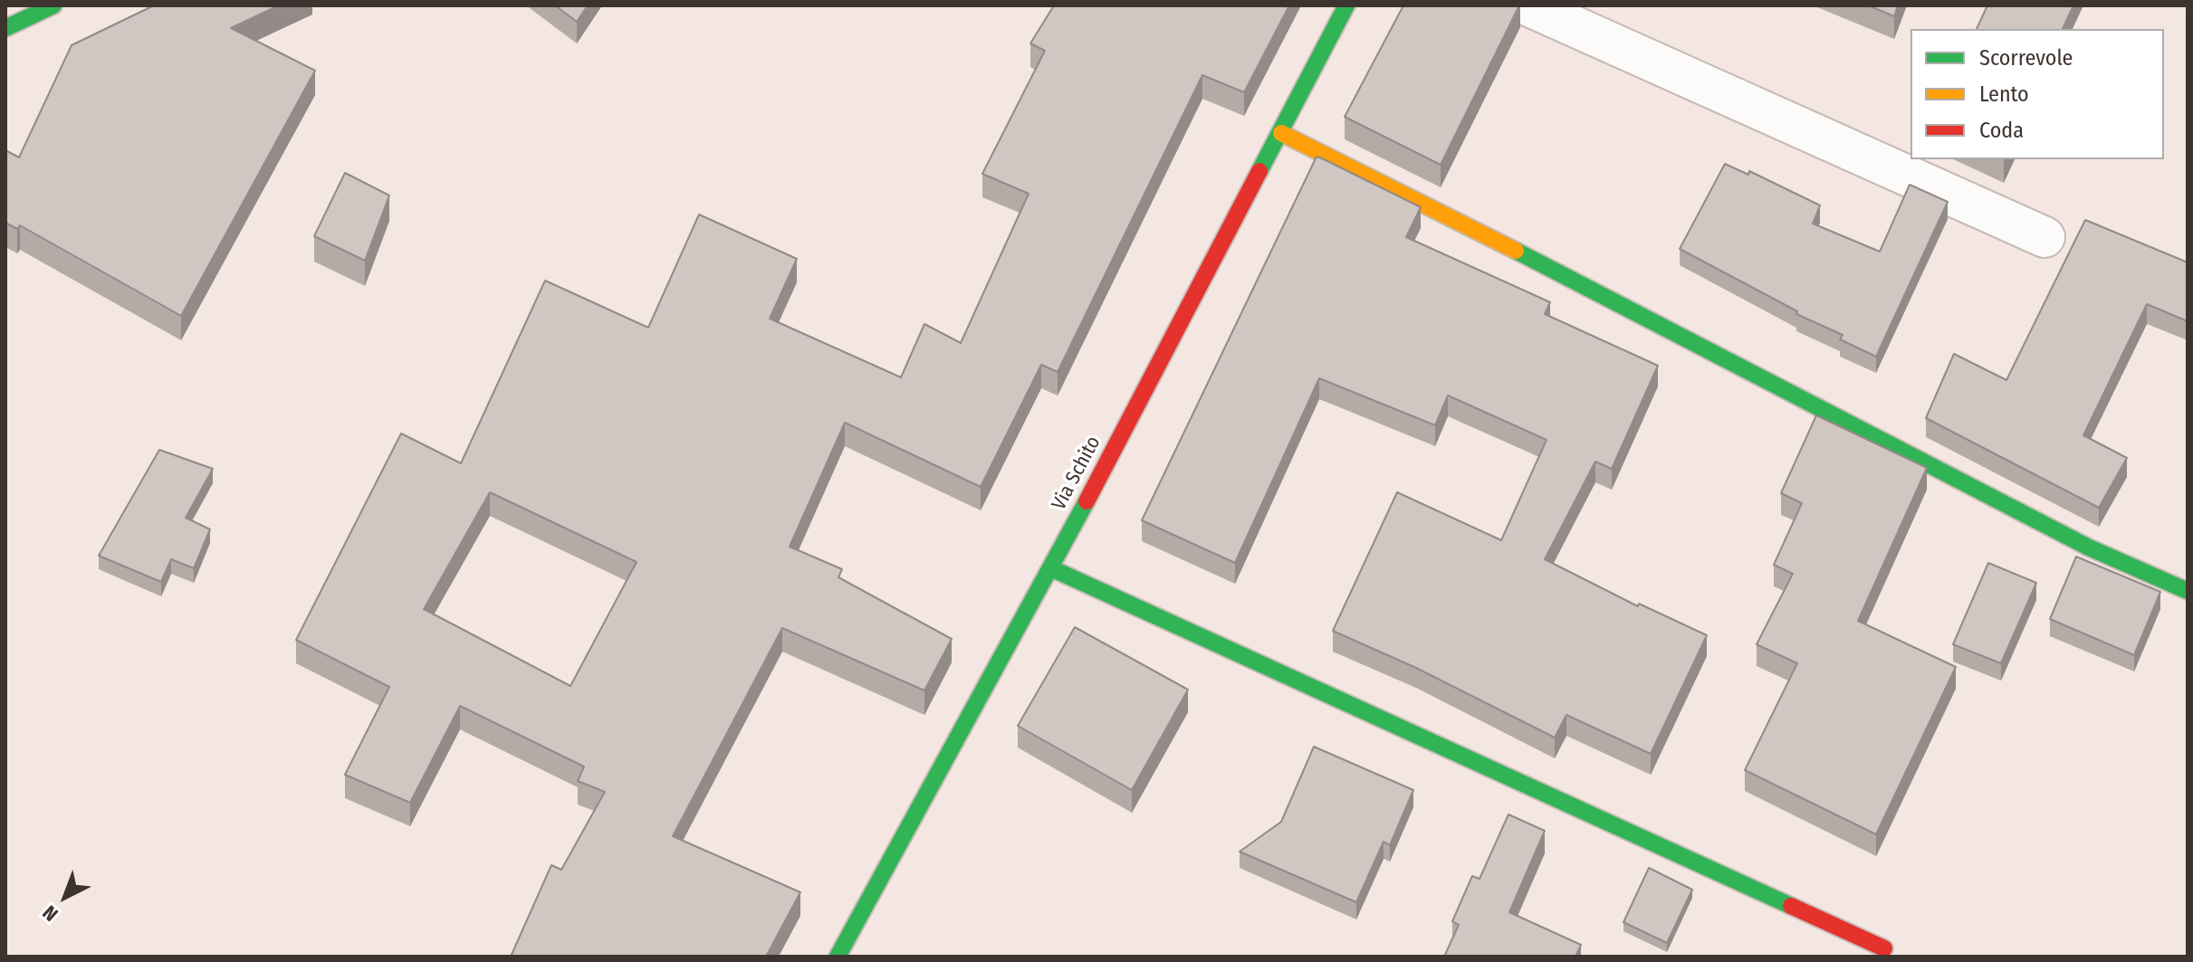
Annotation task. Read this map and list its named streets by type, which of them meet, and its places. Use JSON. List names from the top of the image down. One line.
{"streets":{"street":["Via Schito"]},"legend":["Scorrevole","Lento","Coda"],"north":"bottom left"}
